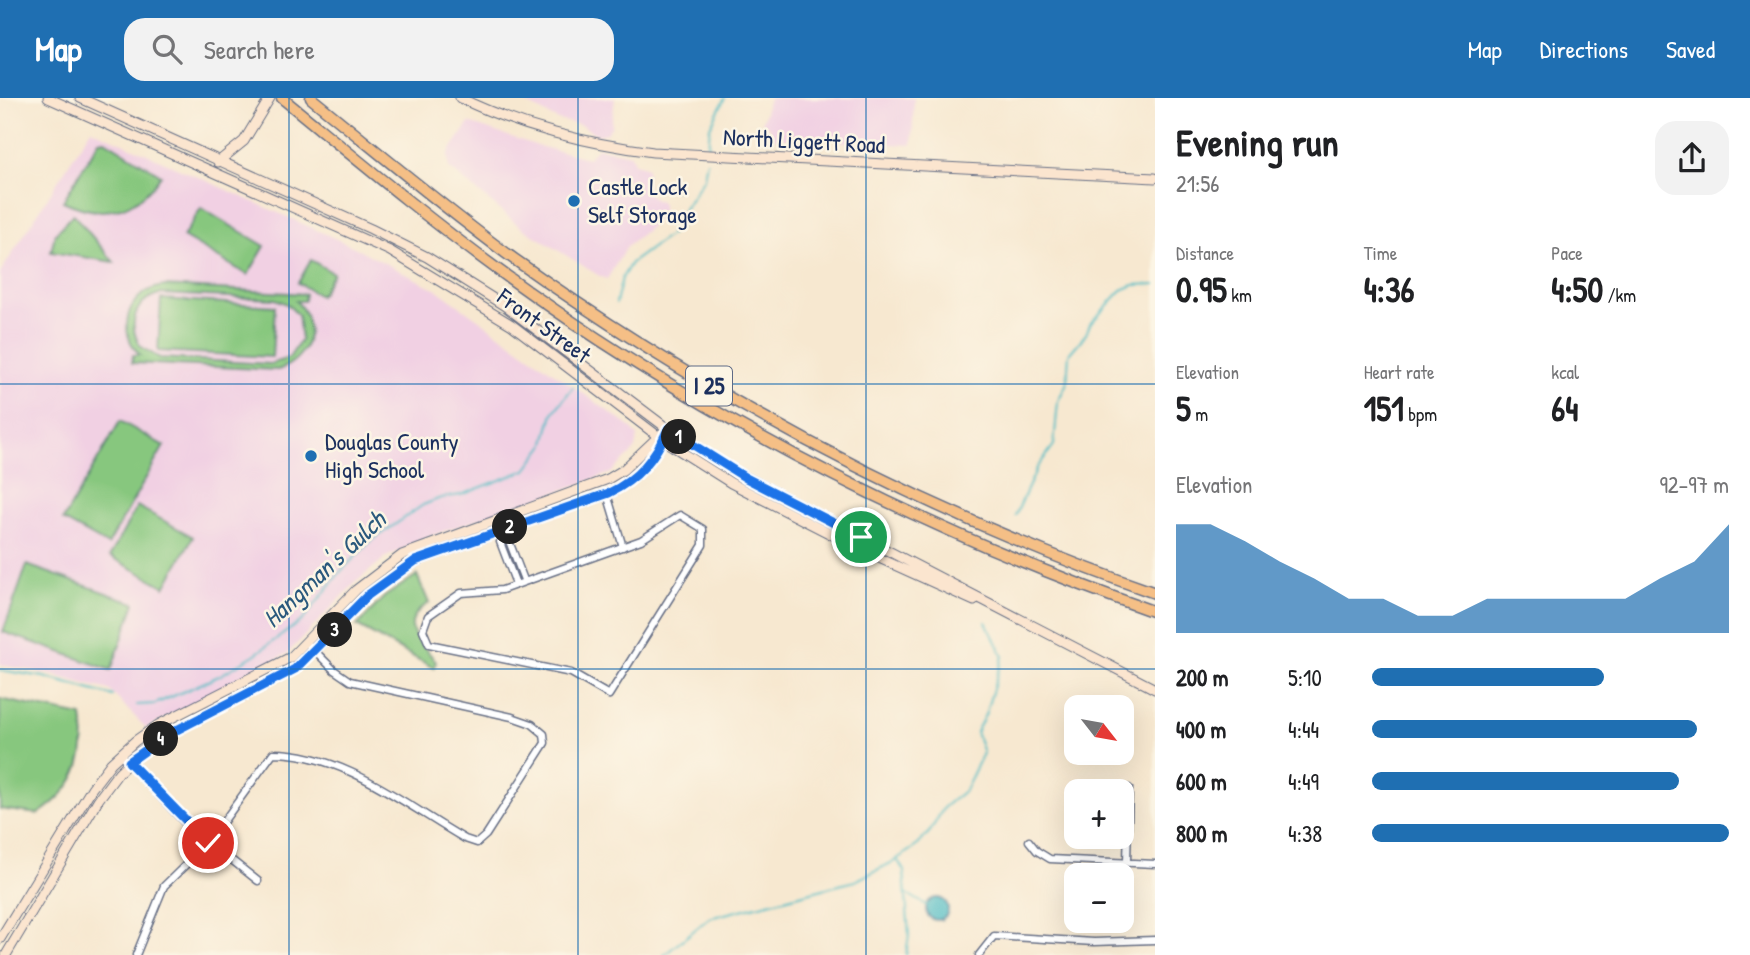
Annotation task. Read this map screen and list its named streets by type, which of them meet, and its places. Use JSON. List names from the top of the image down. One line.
{"streets":{"highway":["I 25"],"street":["North Liggett Road","Front Street"]},"water":["Hangman's Gulch"],"places":["Castle Lock Self Storage","Douglas County High School"],"north":"bottom right","page":{"header":"Map","search":"Search here","nav":["Map","Directions","Saved"],"heading":["Evening run","21:56"],"stats":[["Distance","0.95 km"],["Time","4:36"],["Pace","4:50 /km"],["Elevation","5 m"],["Heart rate","151 bpm"],["kcal","64"]],"pins":["1","2","3","4"],"chart":["Elevation","92–97 m"],"list":[{"name":"200 m","note":"5:10"},{"name":"400 m","note":"4:44"},{"name":"600 m","note":"4:49"},{"name":"800 m","note":"4:38"}],"map_buttons":["+","−"]}}
